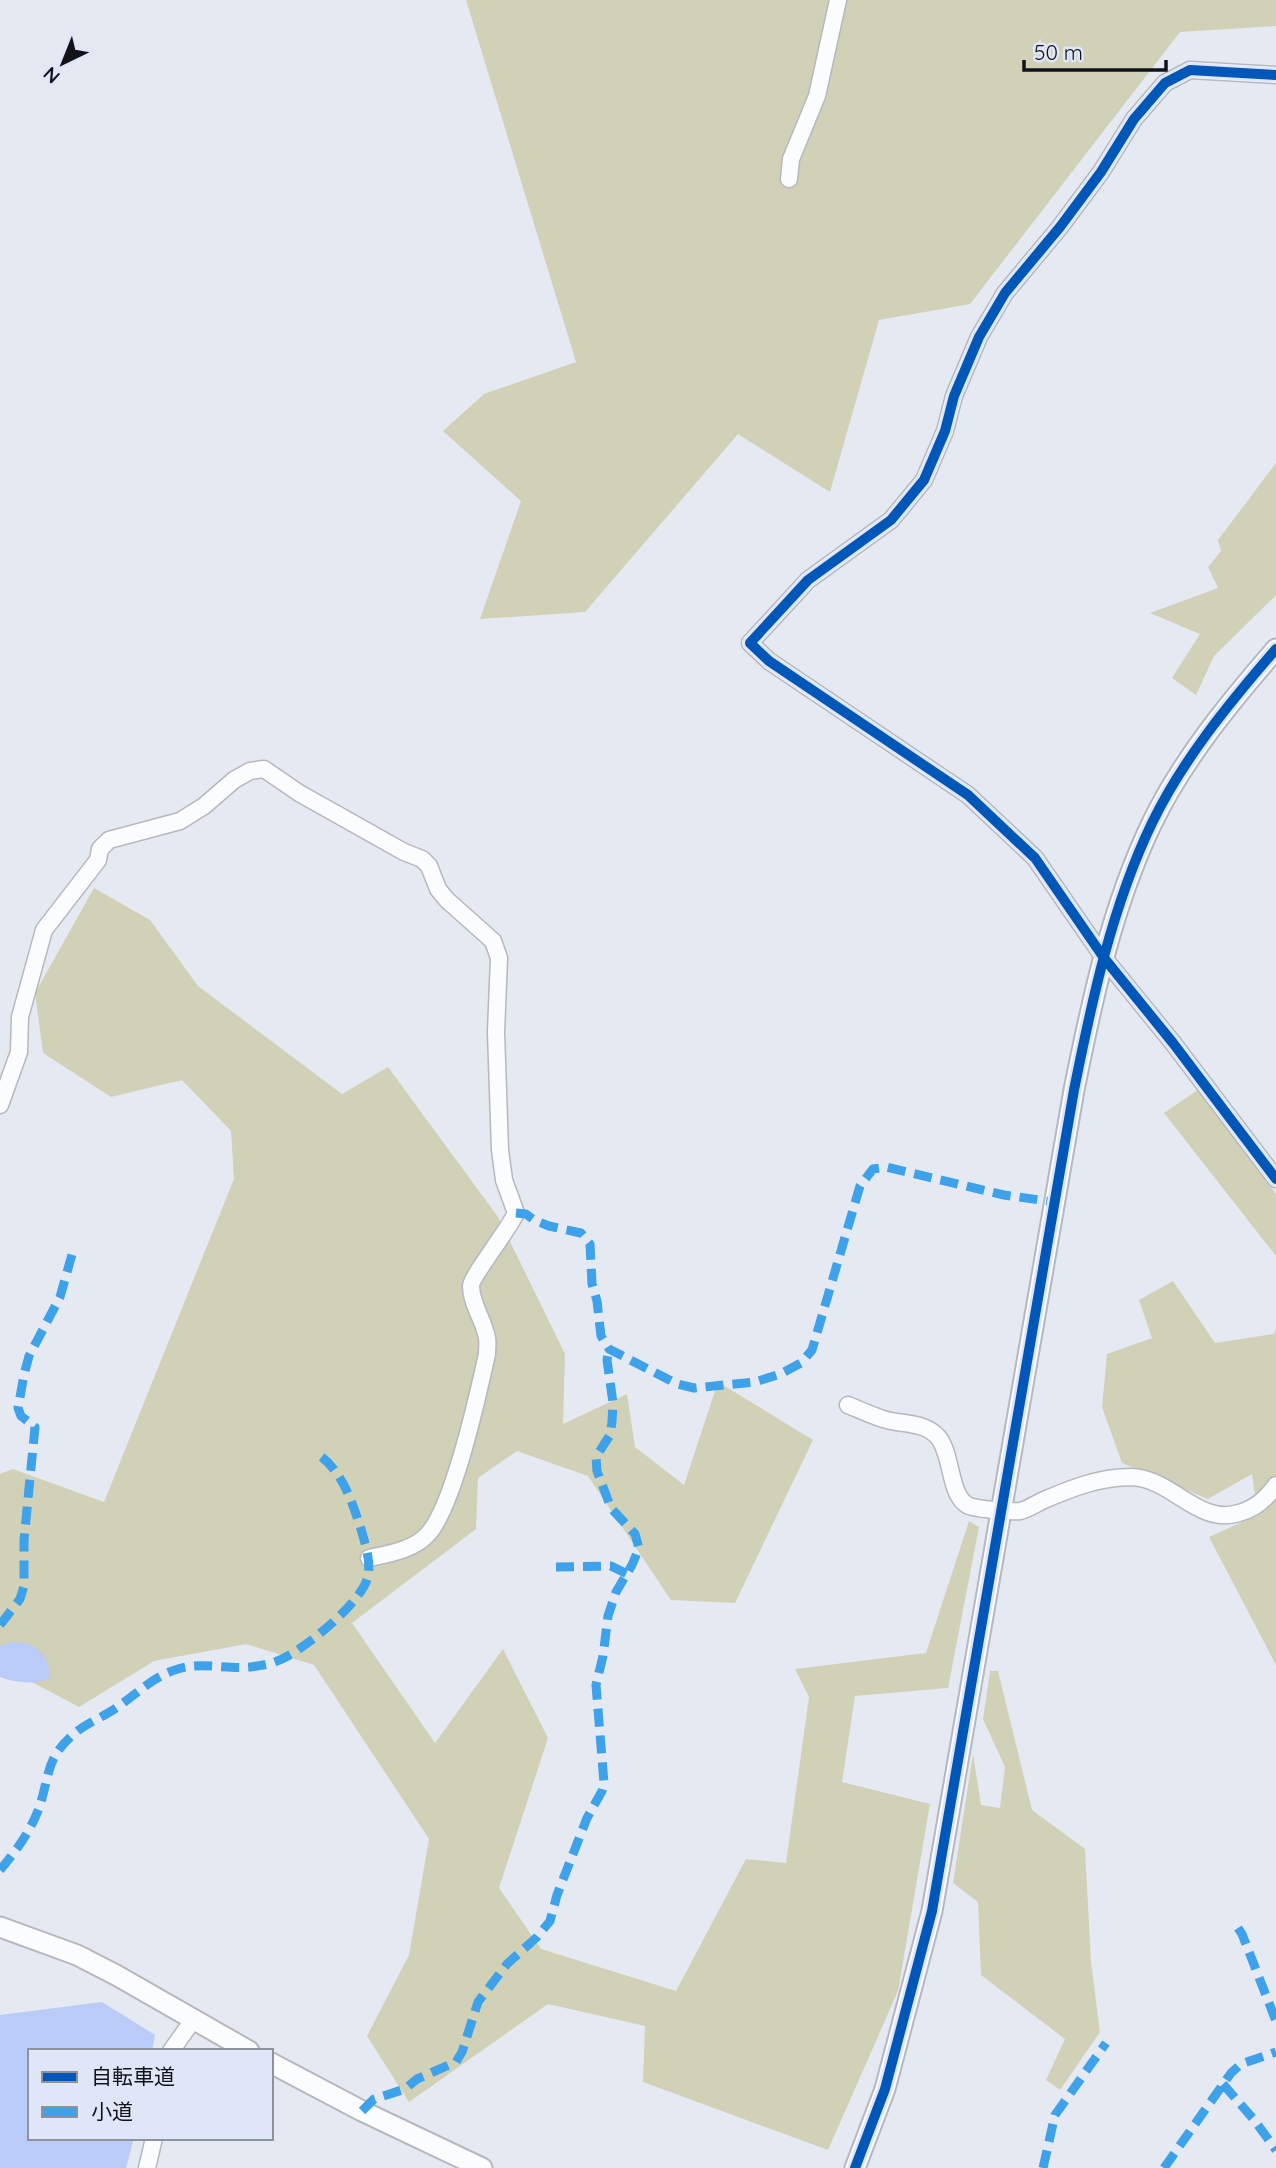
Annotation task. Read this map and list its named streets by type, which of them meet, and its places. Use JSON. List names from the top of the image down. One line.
{"legend":["自転車道","小道"],"scale_bar":"50 m","north":"bottom left"}
